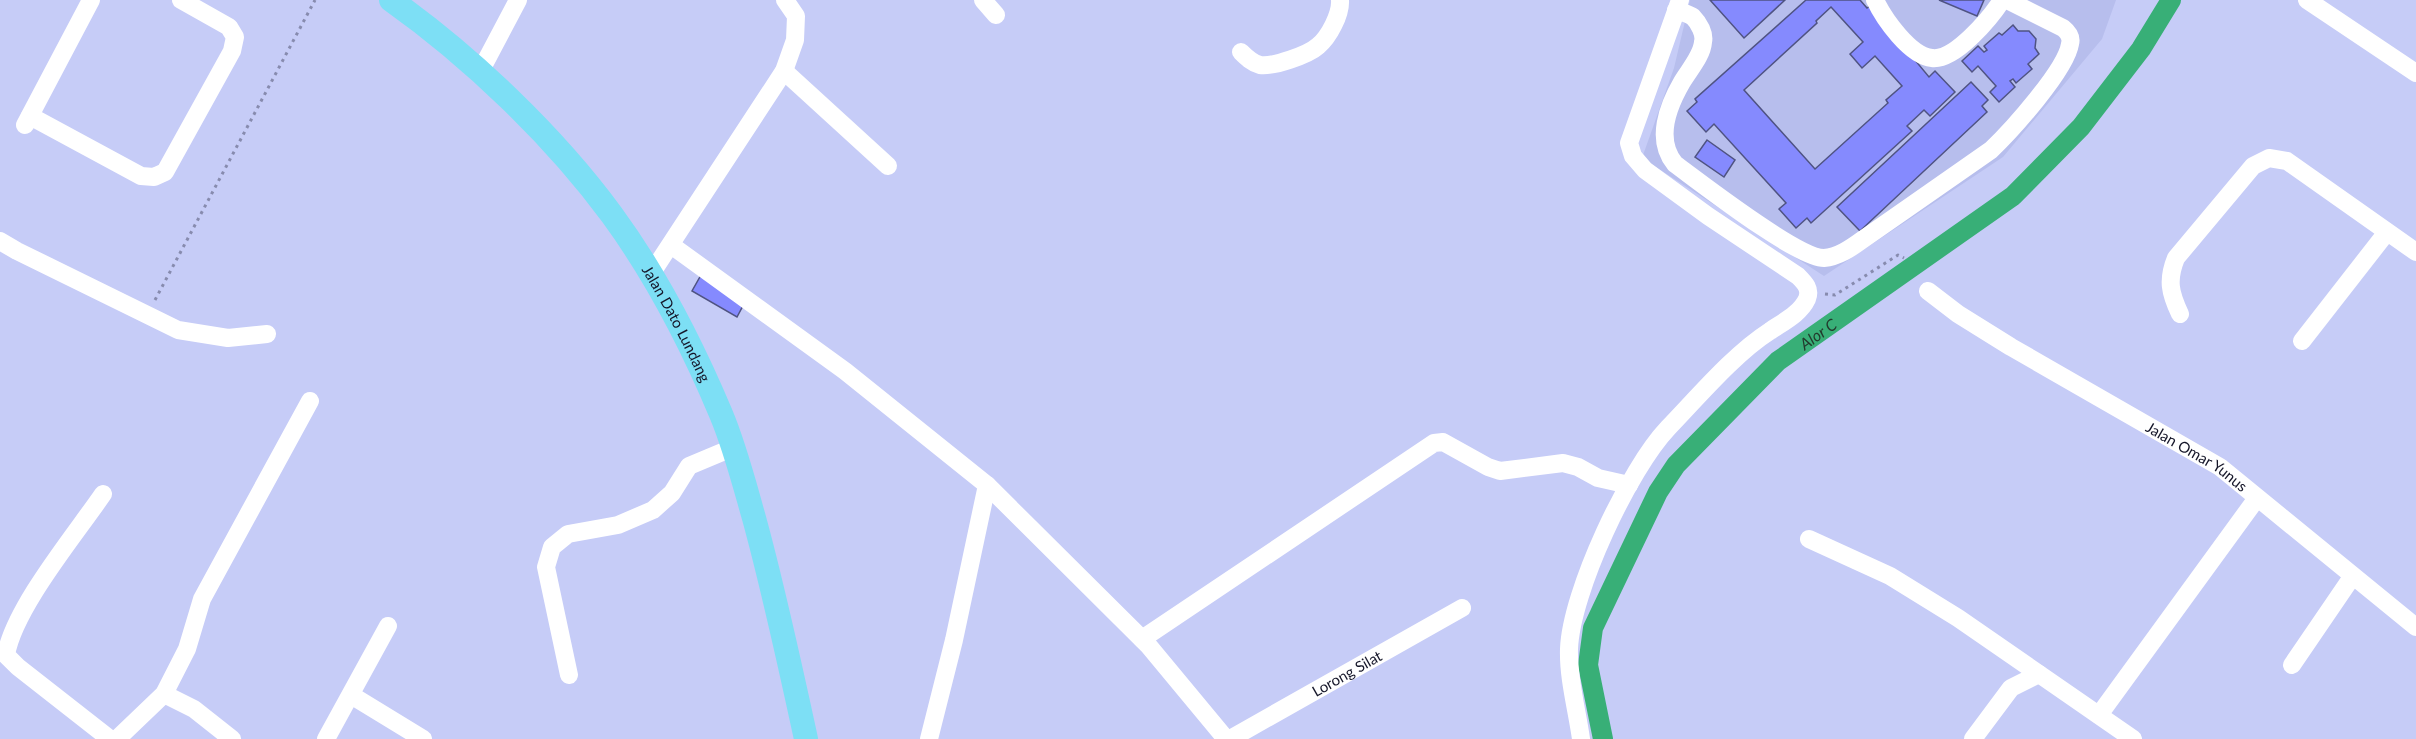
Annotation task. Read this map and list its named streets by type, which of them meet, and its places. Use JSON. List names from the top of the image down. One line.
{"streets":{"main road":["Jalan Dato Lundang"],"street":["Jalan Omar Yunus","Lorong Silat"]},"water":["Alor C"]}
